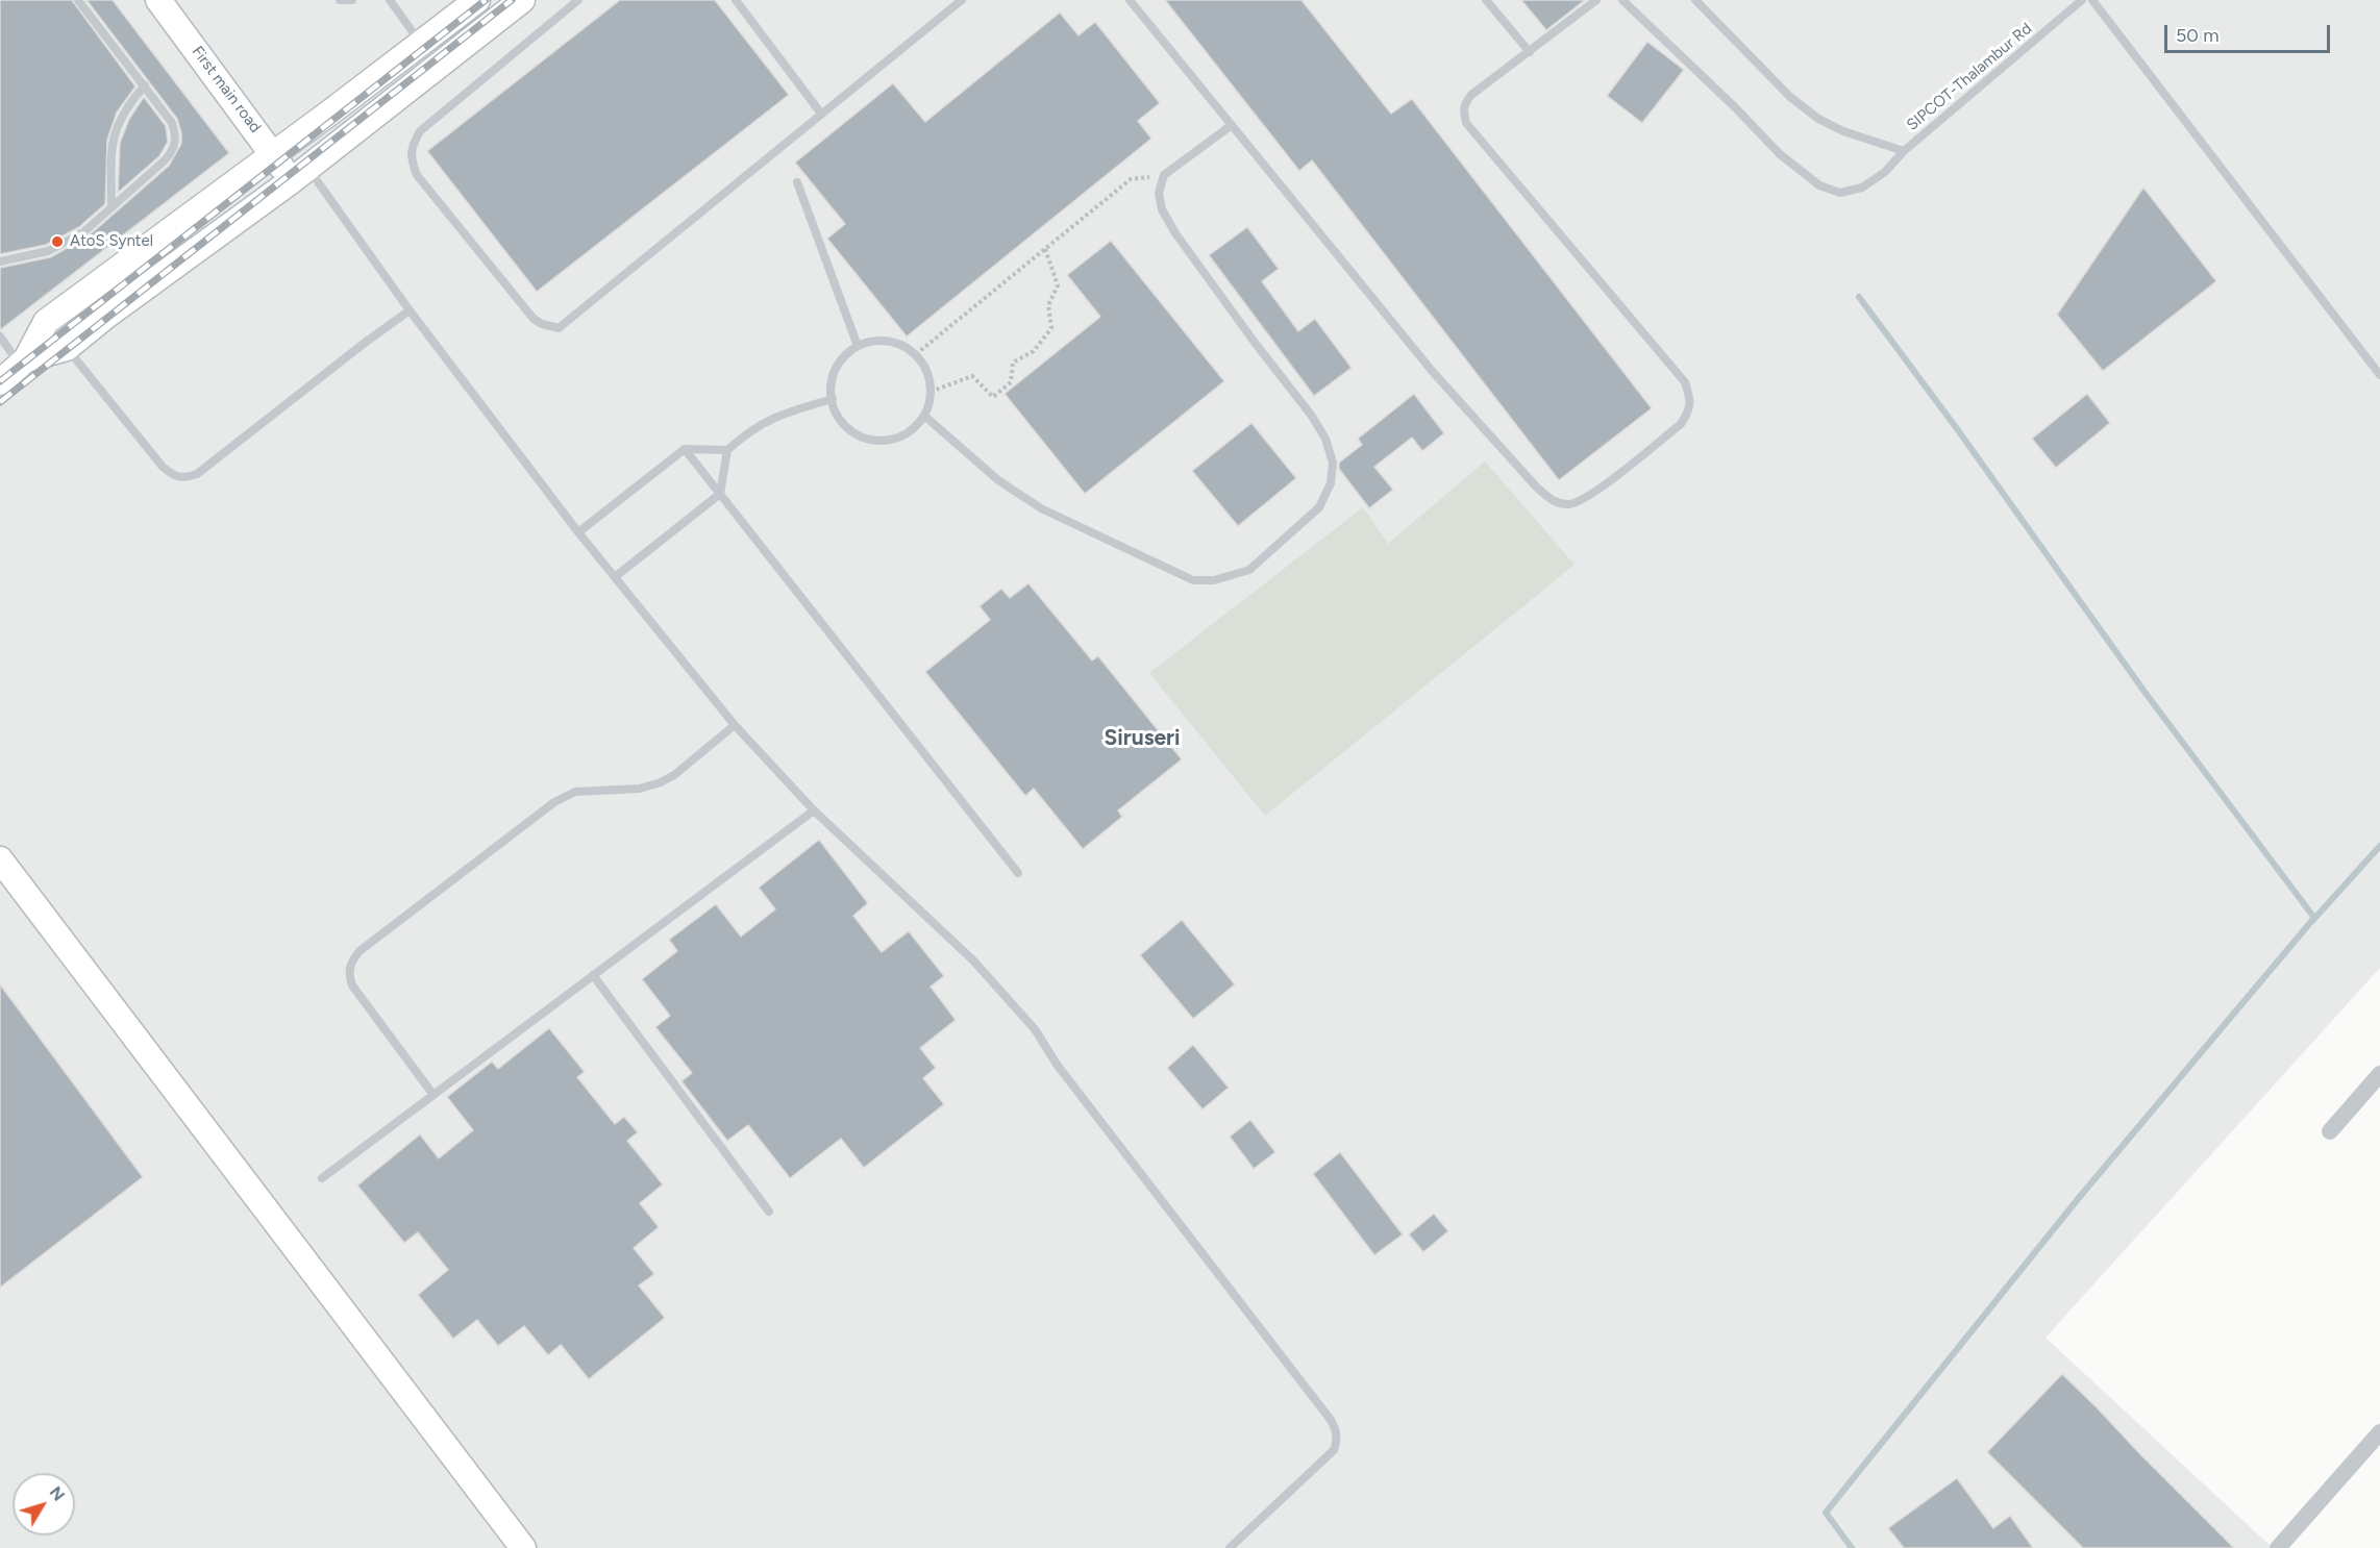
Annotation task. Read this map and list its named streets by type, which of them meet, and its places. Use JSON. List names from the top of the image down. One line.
{"streets":{"street":["First main road"],"lane":["SIPCOT-Thalambur Rd"]},"districts":["Siruseri"],"places":["AtoS Syntel"],"scale_bar":"50 m","north":"top right"}
